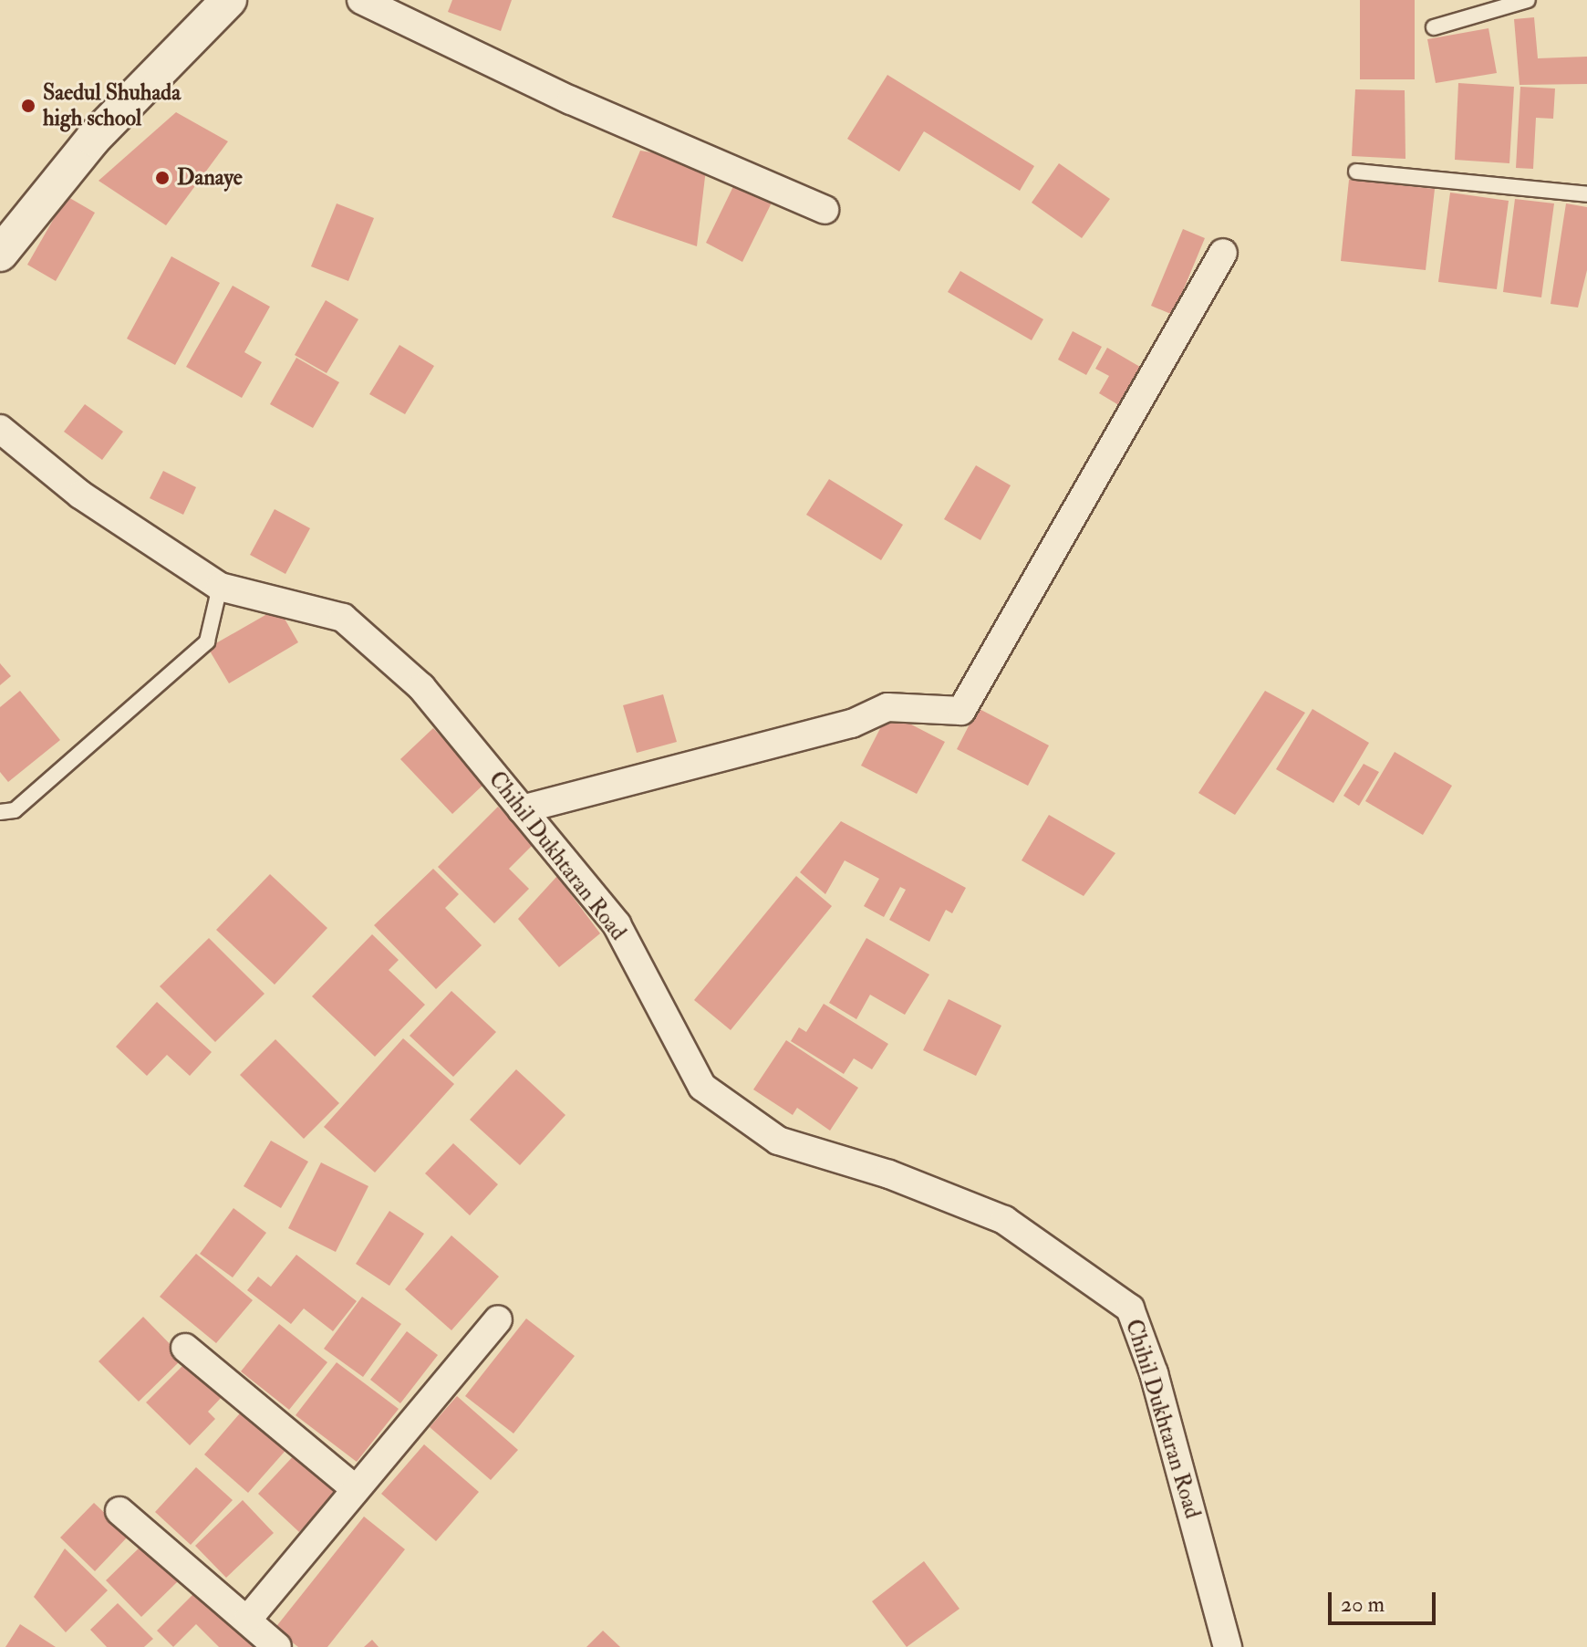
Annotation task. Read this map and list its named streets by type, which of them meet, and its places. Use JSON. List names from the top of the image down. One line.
{"streets":{"street":["Chihil Dukhtaran Road"]},"places":["Saedul Shuhada high school","Danaye"],"scale_bar":"20 m"}
